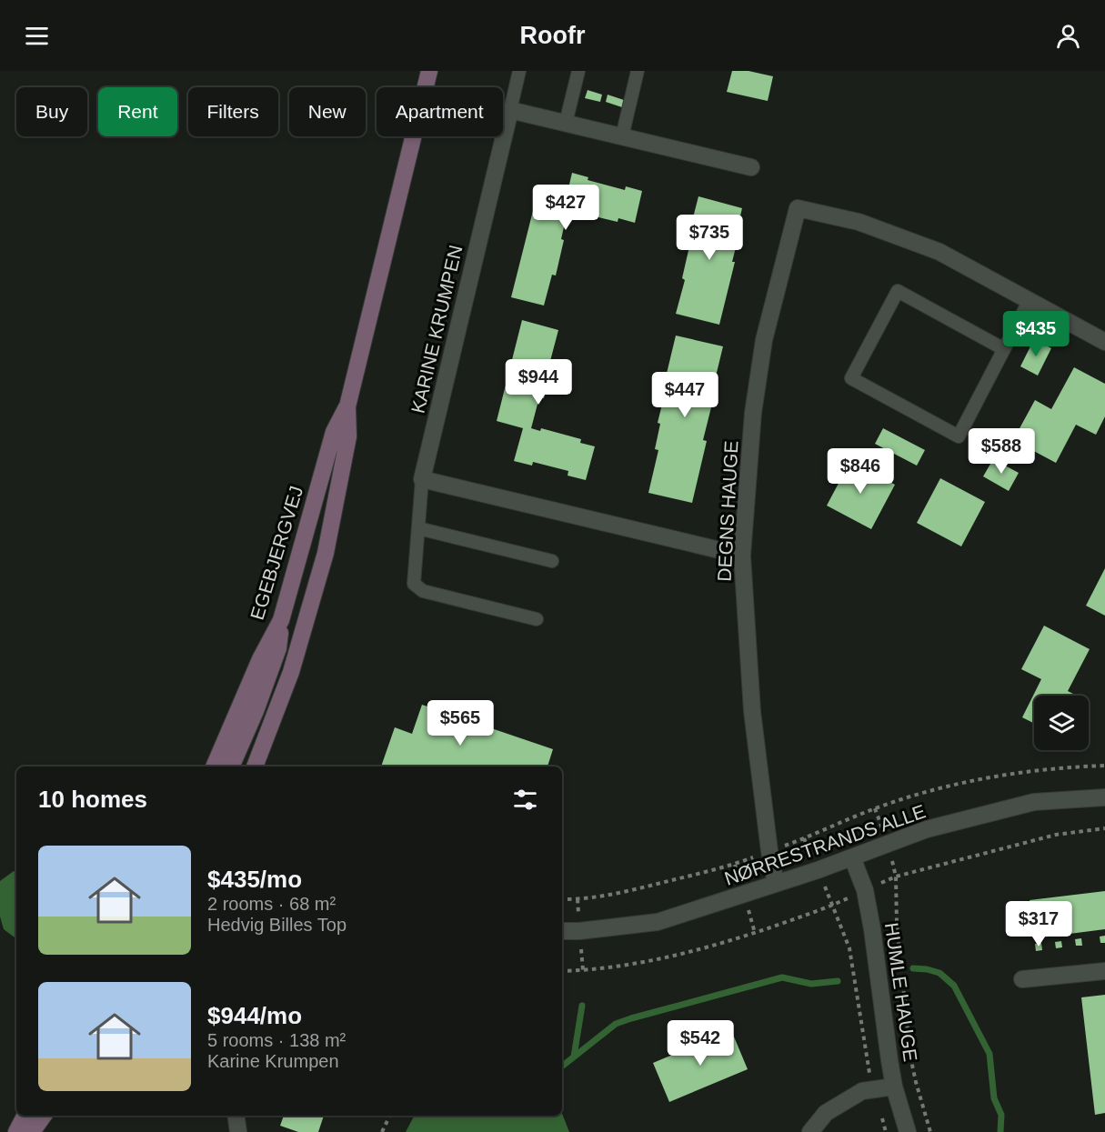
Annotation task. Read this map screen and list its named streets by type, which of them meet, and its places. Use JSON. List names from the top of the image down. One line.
{"streets":{"street":["KARINE KRUMPEN","DEGNS HAUGE","EGEBJERGVEJ","NØRRESTRANDS ALLE","HUMLE HAUGE"]},"crossings":[["DEGNS HAUGE","NØRRESTRANDS ALLE"],["NØRRESTRANDS ALLE","HUMLE HAUGE"]],"page":{"header":"Roofr","chip":["Buy","Rent","Filters","New","Apartment"],"price":["$427","$735","$435","$944","$447","$588","$846","$565","$317","$542"],"heading":"10 homes","list":[{"name":"$435/mo","note":"2 rooms · 68 m² · Hedvig Billes Top"},{"name":"$944/mo","note":"5 rooms · 138 m² · Karine Krumpen"}]}}
